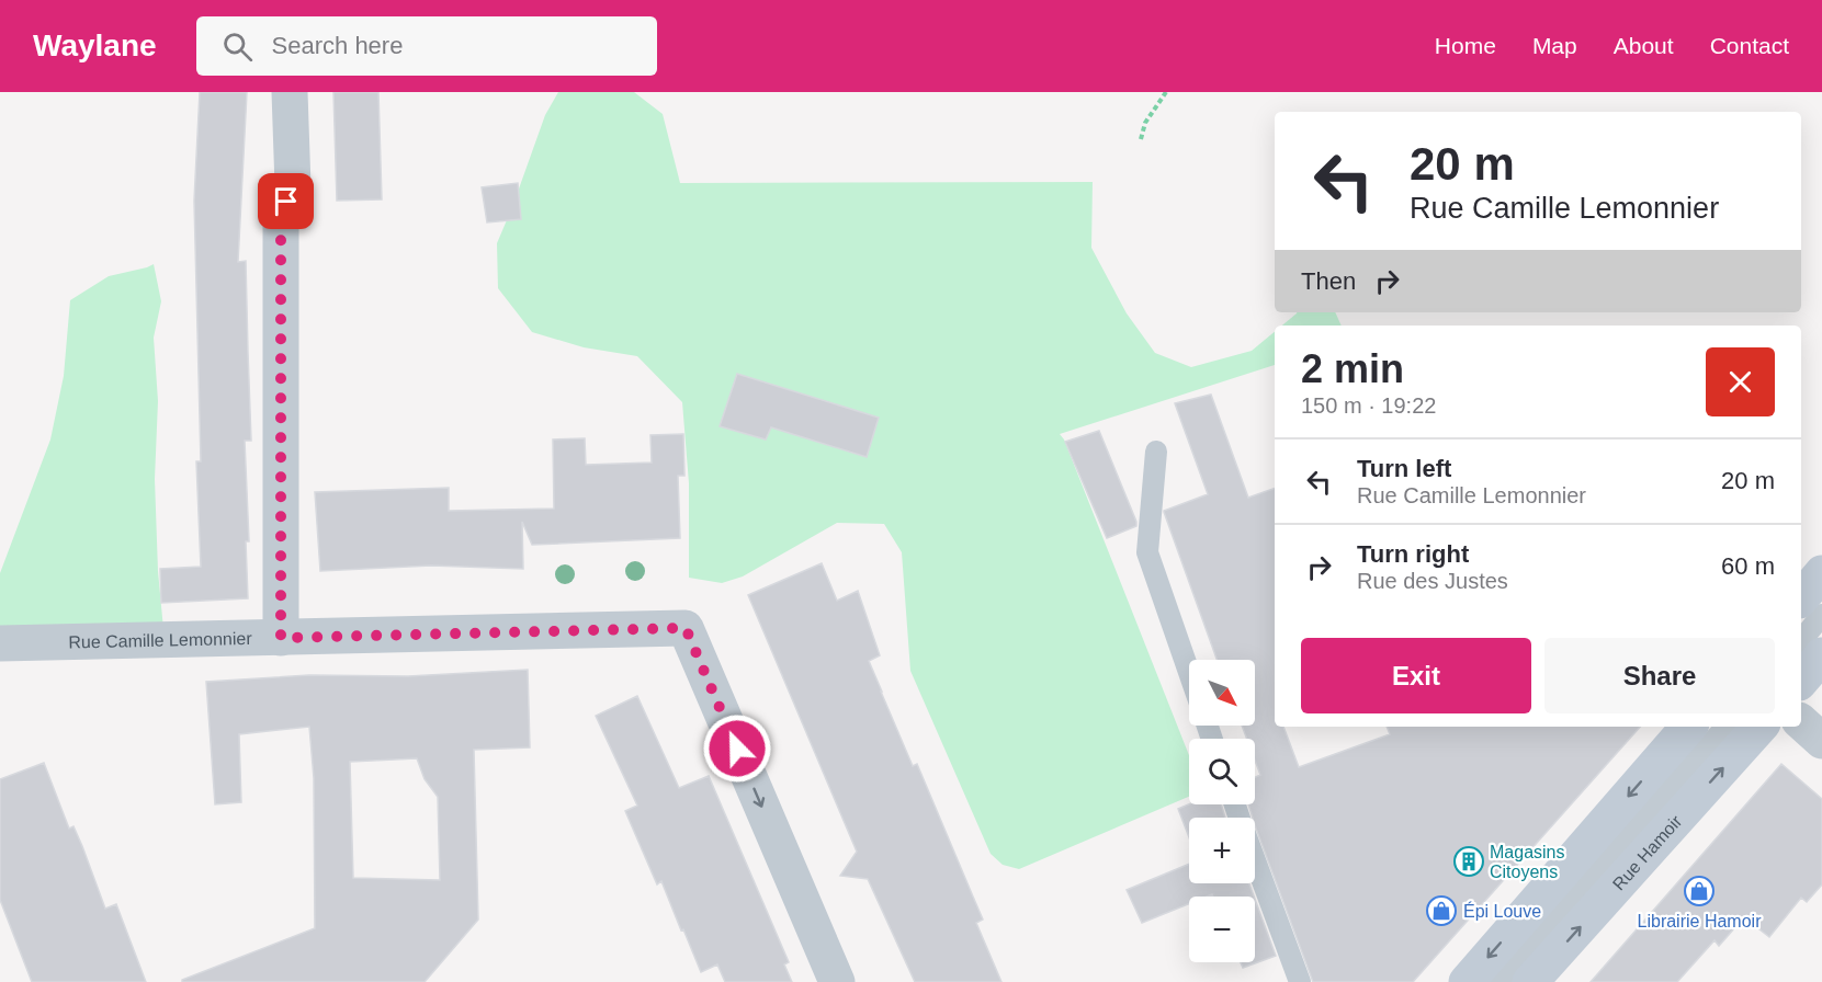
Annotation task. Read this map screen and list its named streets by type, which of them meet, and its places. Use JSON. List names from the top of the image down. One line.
{"streets":{"main road":["Rue Hamoir"],"street":["Rue Camille Lemonnier"]},"one_way":["Rue Camille Lemonnier"],"places":{"building":["Magasins Citoyens"],"shop":["Librairie Hamoir","Épi Louve"]},"north":"bottom right","page":{"header":"Waylane","search":"Search here","nav":["Home","Map","About","Contact"],"turn":["20 m","Rue Camille Lemonnier"],"then":"Then","heading":["2 min","150 m · 19:22"],"list":[{"name":"Turn left","note":"Rue Camille Lemonnier","value":"20 m"},{"name":"Turn right","note":"Rue des Justes","value":"60 m"}],"buttons":["Exit","Share"],"map_buttons":["+","−"]}}
